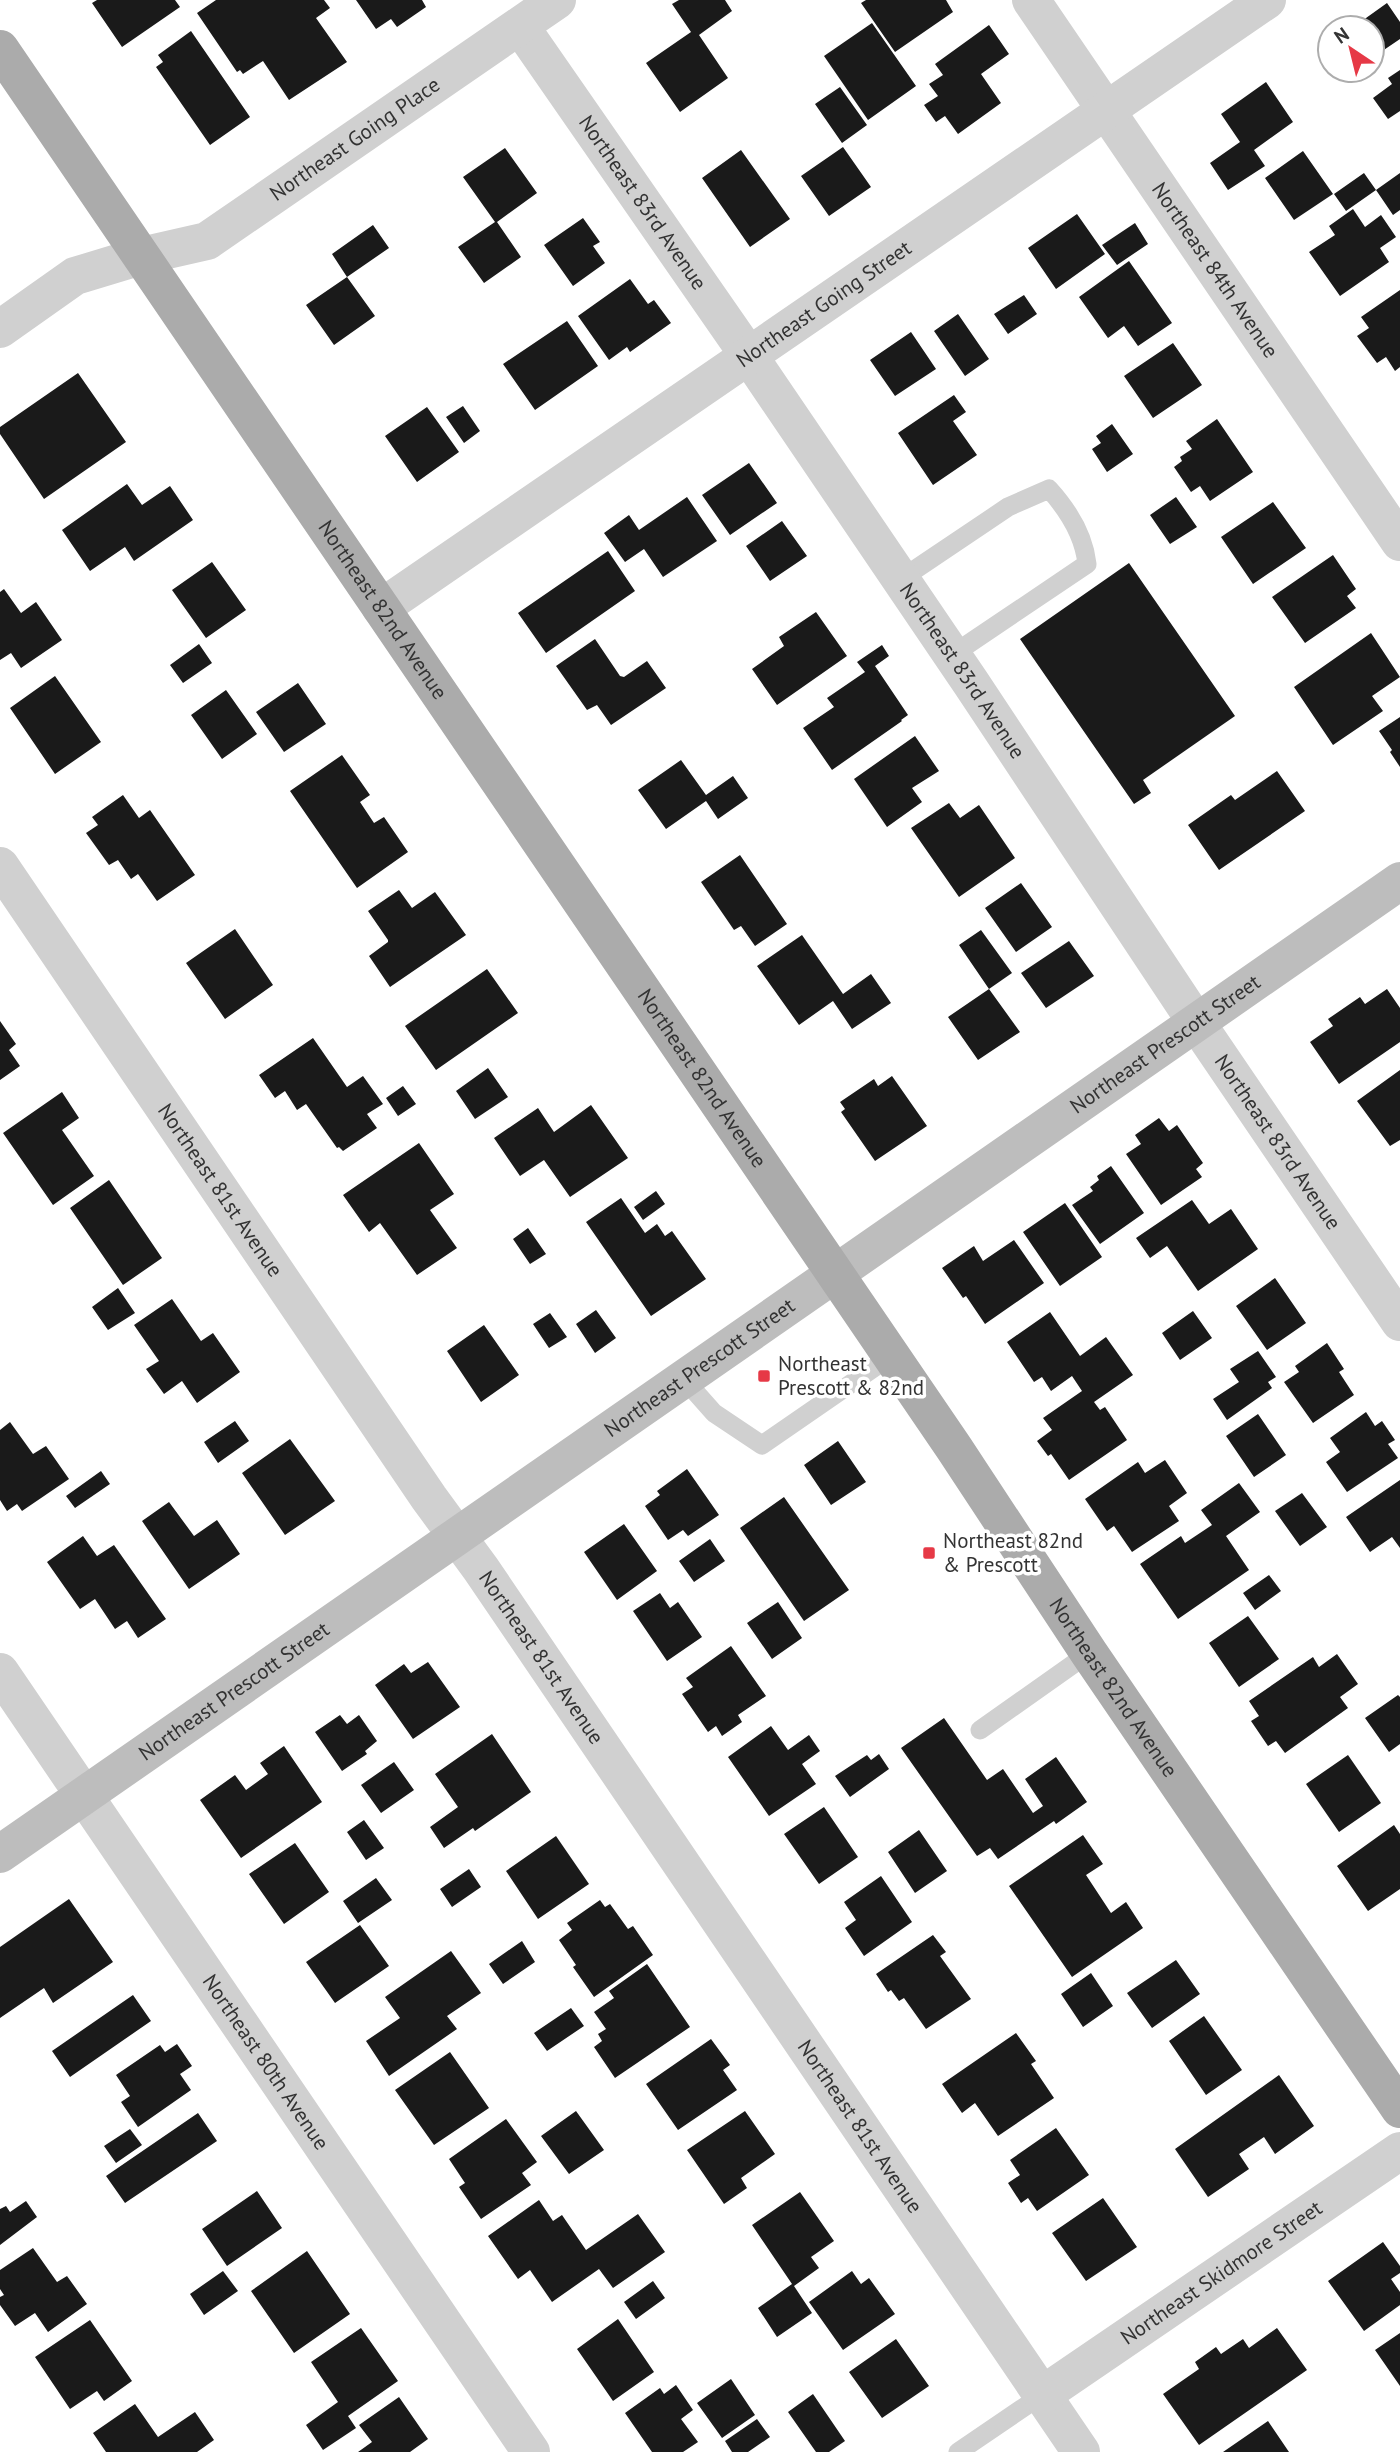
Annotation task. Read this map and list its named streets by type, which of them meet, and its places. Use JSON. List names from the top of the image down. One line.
{"streets":{"main road":["Northeast 82nd Avenue"],"street":["Northeast Going Place","Northeast 83rd Avenue","Northeast 84th Avenue","Northeast Going Street","Northeast Prescott Street","Northeast 81st Avenue","Northeast 80th Avenue","Northeast Skidmore Street"]},"crossings":[["Northeast Going Place","Northeast 83rd Avenue"],["Northeast Going Place","Northeast 82nd Avenue"],["Northeast 83rd Avenue","Northeast Going Street"],["Northeast 83rd Avenue","Northeast Prescott Street"],["Northeast 84th Avenue","Northeast Going Street"],["Northeast Going Street","Northeast 82nd Avenue"],["Northeast 82nd Avenue","Northeast Prescott Street"],["Northeast Prescott Street","Northeast 81st Avenue"],["Northeast Prescott Street","Northeast 80th Avenue"],["Northeast 81st Avenue","Northeast Skidmore Street"]],"places":{"transit":["Northeast Prescott & 82nd","Northeast 82nd & Prescott"]},"north":"top left"}
